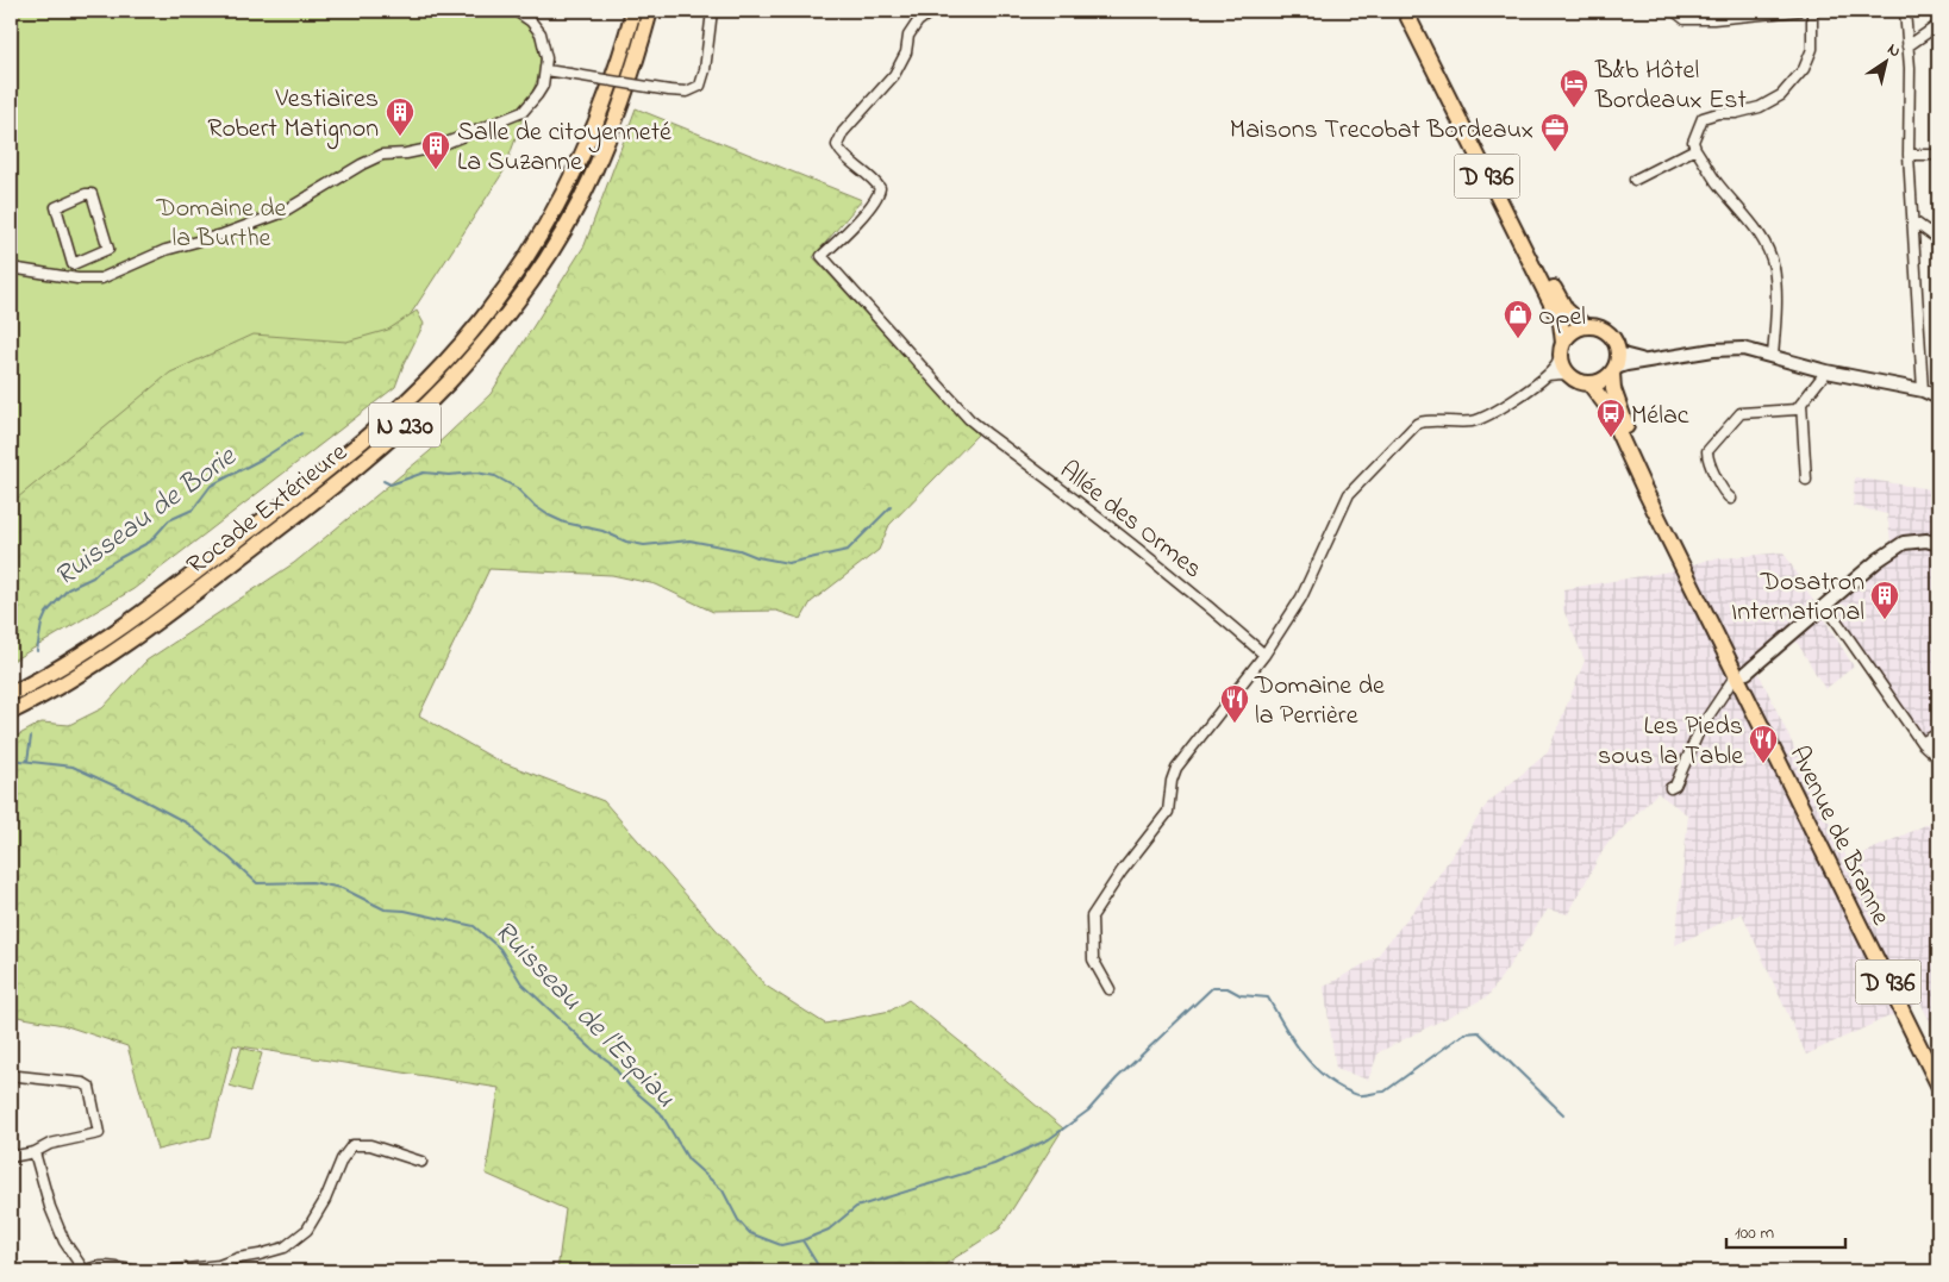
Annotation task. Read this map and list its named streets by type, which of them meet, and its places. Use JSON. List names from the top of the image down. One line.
{"streets":{"main road":["D 936","N 230","Rocade Extérieure","Avenue de Branne"],"street":["Allée des Ormes"]},"crossings":[["D 936","Avenue de Branne"]],"water":["Ruisseau de Borie","Ruisseau de l'Espiau"],"parks":["Domaine de la Burthe"],"places":{"hotel":["B&b Hôtel Bordeaux Est"],"building":["Vestiaires Robert Matignon","Salle de citoyenneté La Suzanne","Dosatron International"],"office":["Maisons Trecobat Bordeaux"],"shop":["Opel"],"bus stop":["Mélac"],"restaurant":["Domaine de la Perrière","Les Pieds sous la Table"]},"scale_bar":"100 m","north":"top right"}
